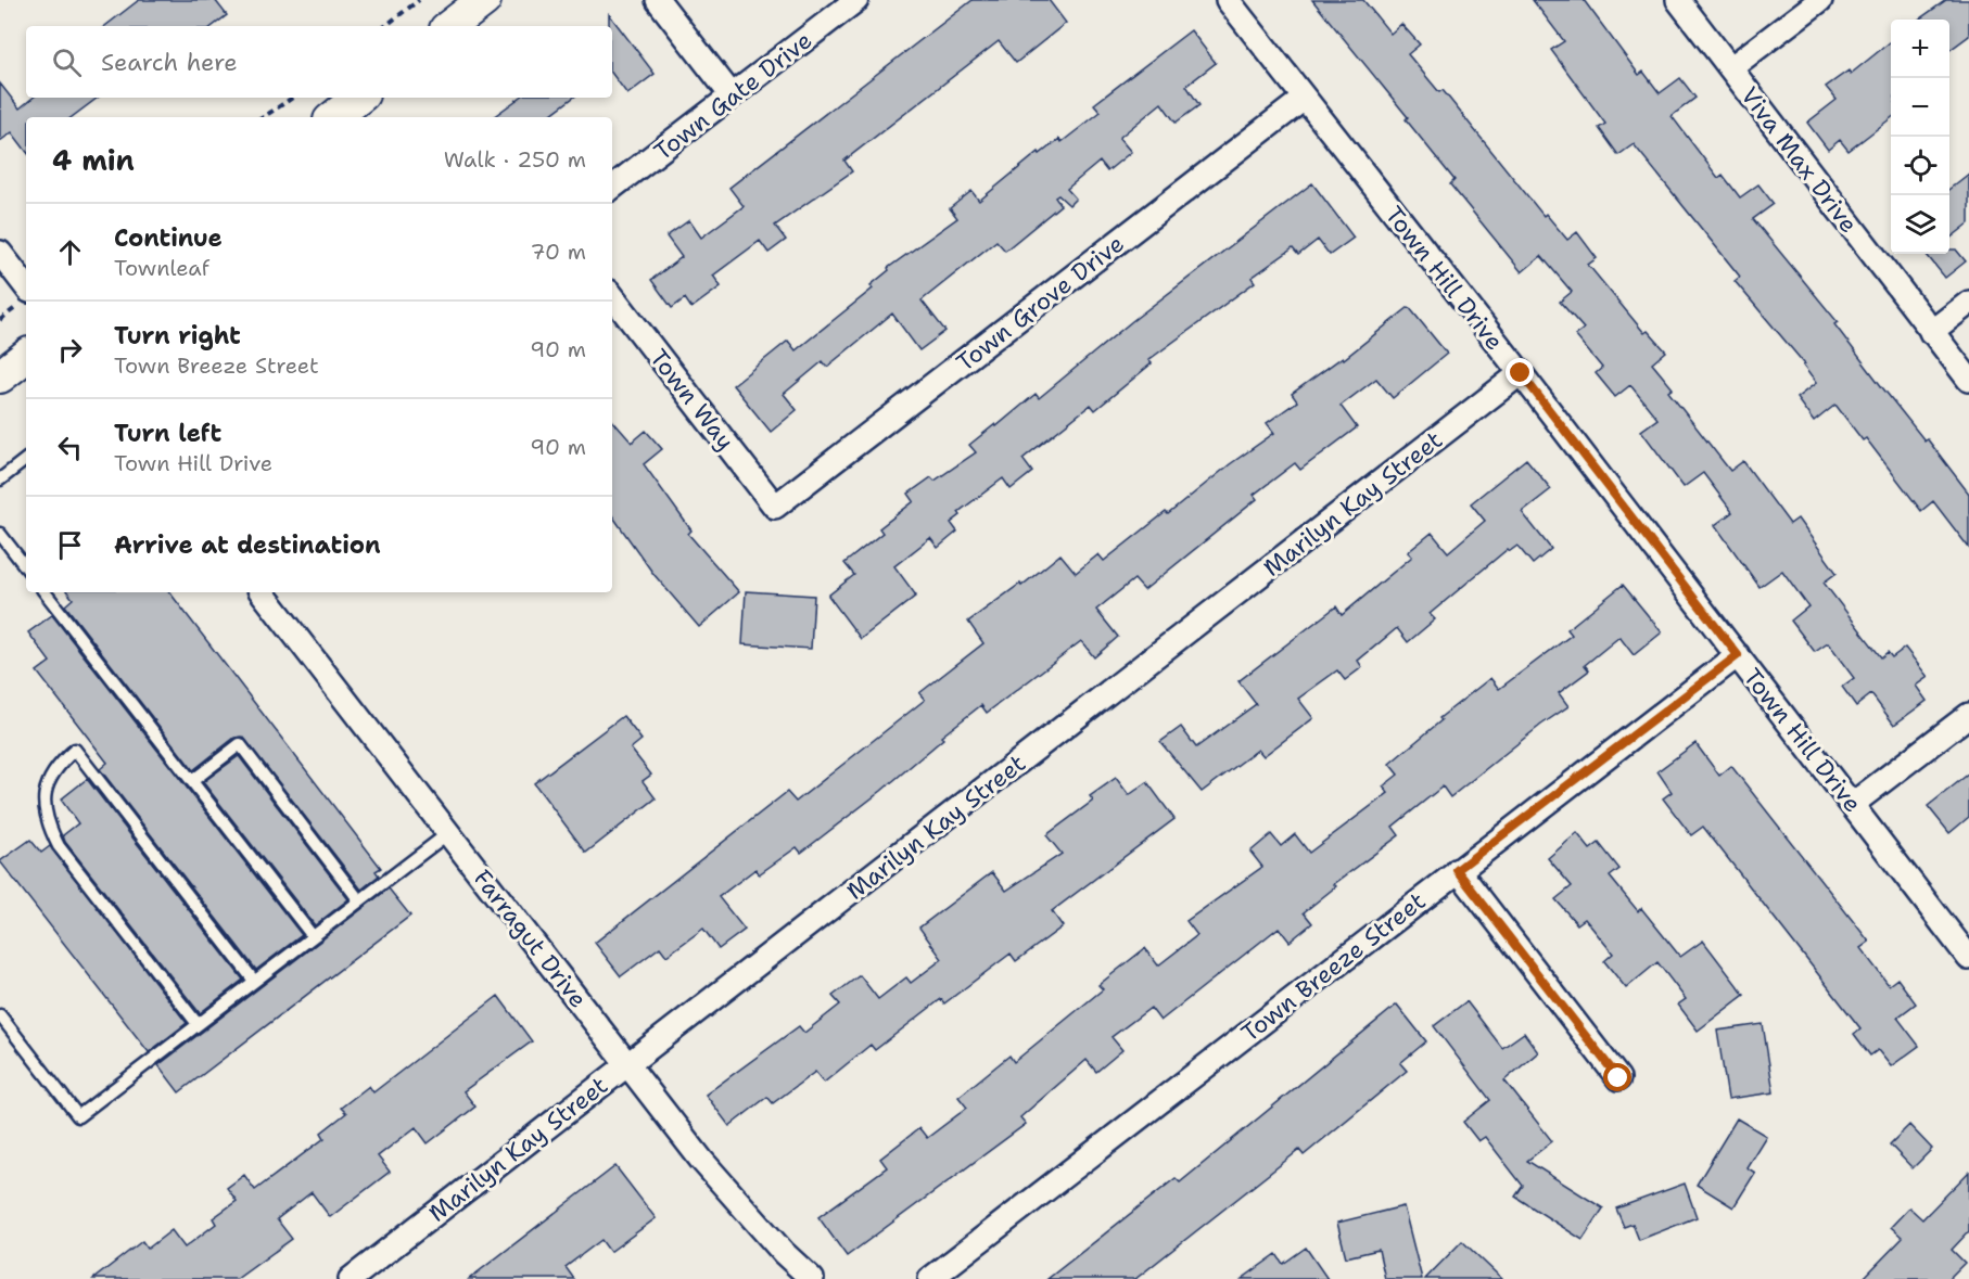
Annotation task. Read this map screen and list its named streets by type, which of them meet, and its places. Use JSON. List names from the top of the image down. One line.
{"streets":{"street":["Town Gate Drive","Viva Max Drive","Town Hill Drive","Town Grove Drive","Town Way","Marilyn Kay Street","Farragut Drive","Town Breeze Street"]},"crossings":[["Town Hill Drive","Town Grove Drive"],["Town Hill Drive","Marilyn Kay Street"],["Town Hill Drive","Town Breeze Street"],["Town Grove Drive","Town Way"],["Marilyn Kay Street","Farragut Drive"]],"page":{"map_buttons":["+","−"],"search":"Search here","heading":["4 min","Walk · 250 m"],"list":[["Continue","Townleaf","70 m"],["Turn right","Town Breeze Street","90 m"],["Turn left","Town Hill Drive","90 m"],"Arrive at destination"]}}
